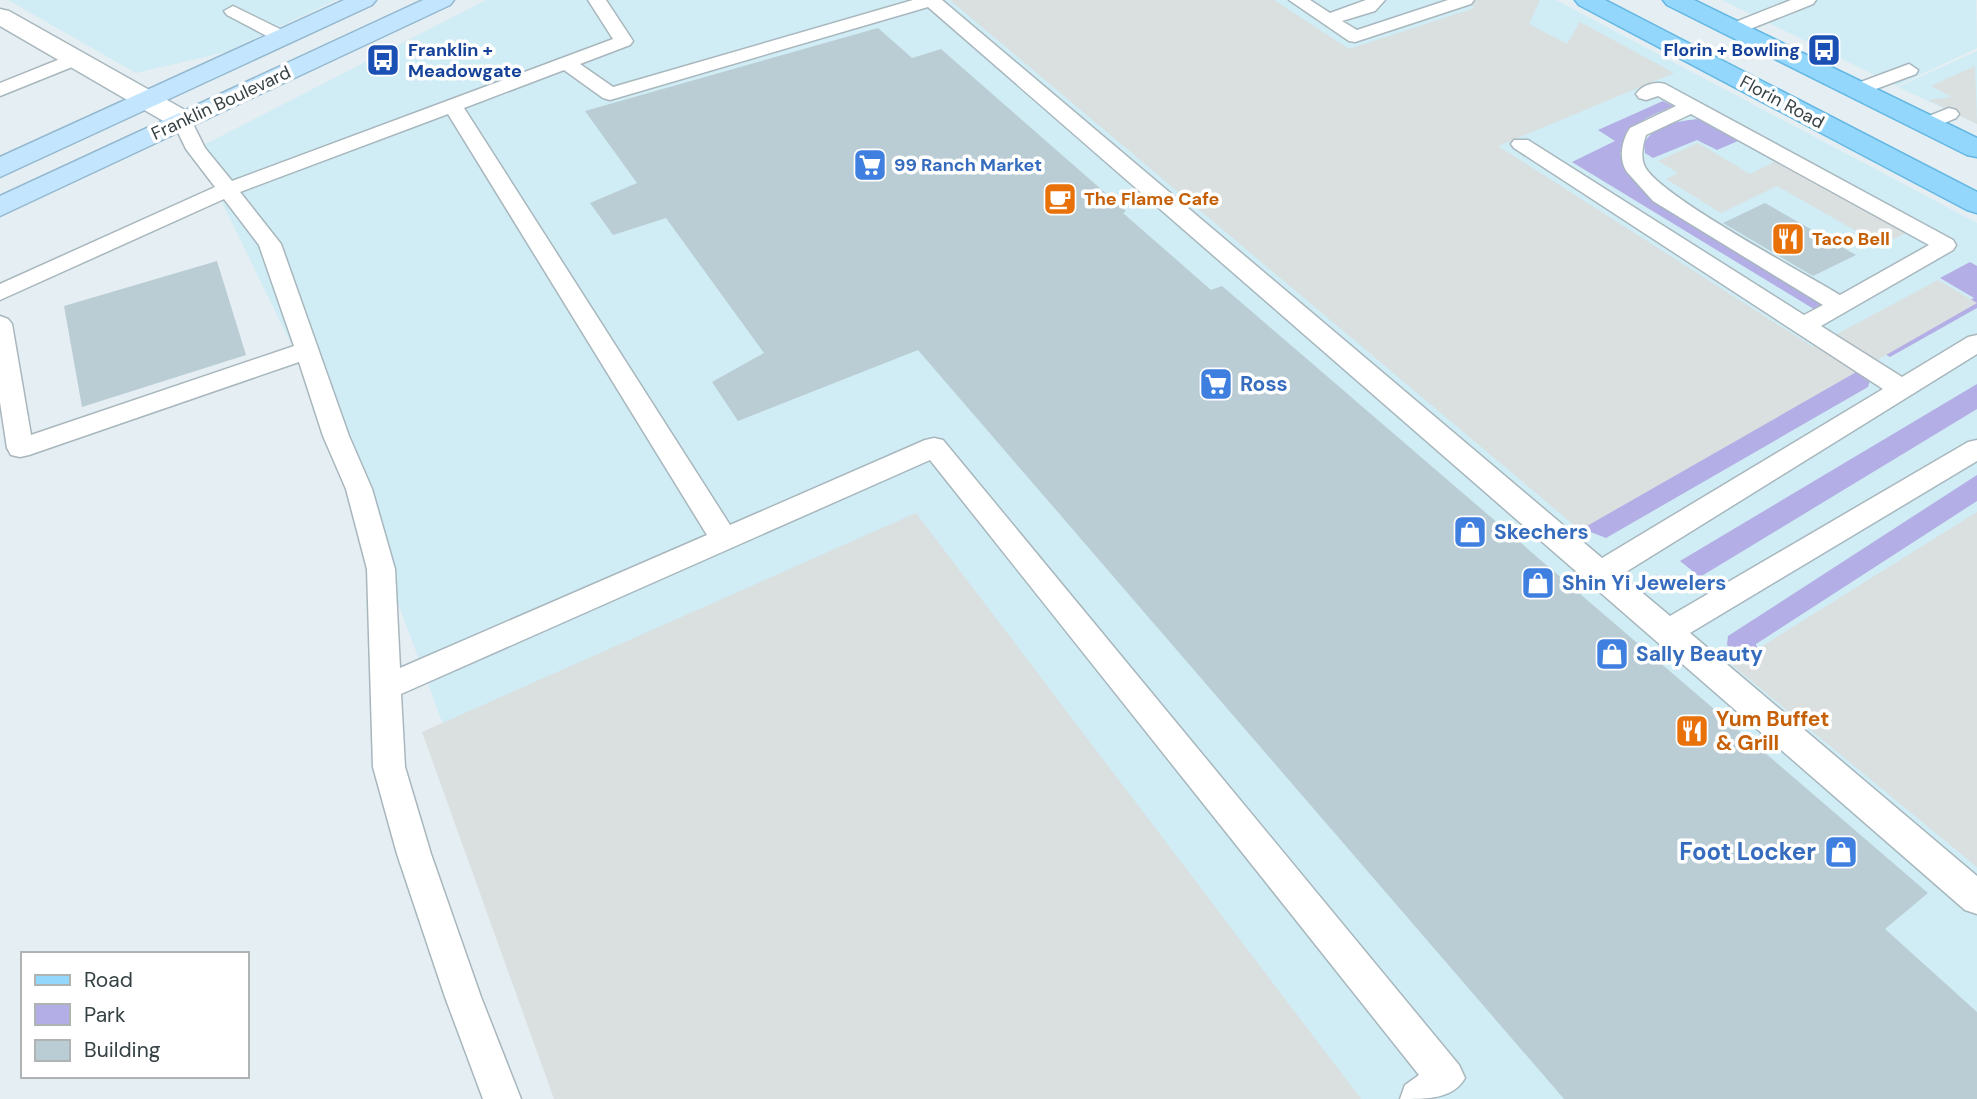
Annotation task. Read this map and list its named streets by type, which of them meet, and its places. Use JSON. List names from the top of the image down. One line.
{"streets":{"main road":["Florin Road","Franklin Boulevard"]},"places":{"bus stop":["Florin + Bowling","Franklin + Meadowgate"],"supermarket":["99 Ranch Market","Ross"],"cafe":["The Flame Cafe"],"restaurant":["Taco Bell","Yum Buffet & Grill"],"shop":["Skechers","Shin Yi Jewelers","Sally Beauty","Foot Locker"]},"legend":["Road","Park","Building"]}
